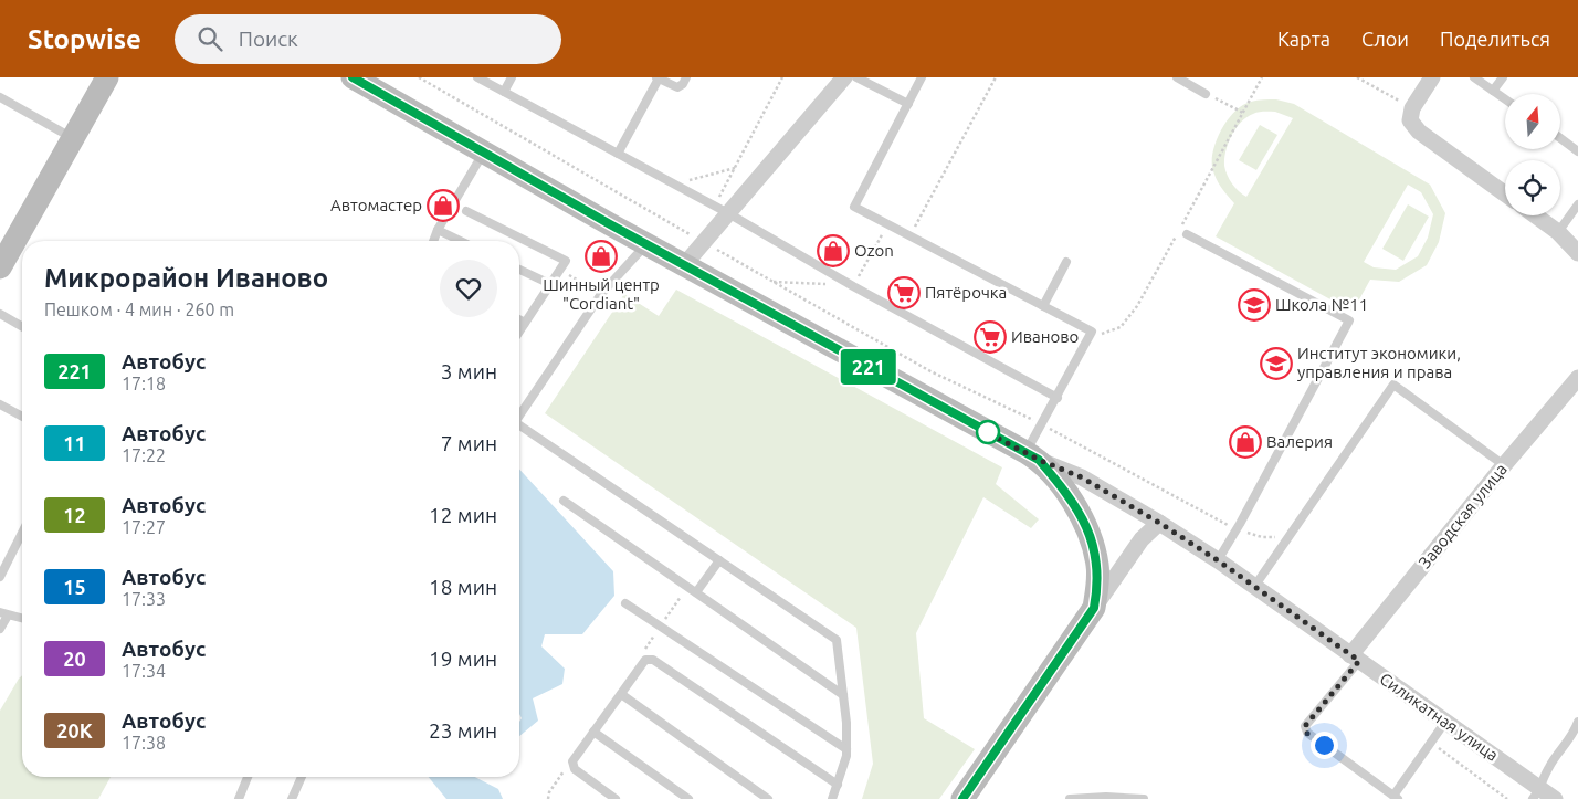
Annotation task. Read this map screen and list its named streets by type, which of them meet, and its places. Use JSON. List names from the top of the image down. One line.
{"streets":{"street":["Заводская улица","Силикатная улица"]},"crossings":[["Заводская улица","Силикатная улица"]],"places":{"shop":["Автомастер","Ozon","Шинный центр \"Cordiant\"","Валерия"],"supermarket":["Пятёрочка","Иваново"],"school or university":["Школа №11","Институт экономики, управления и права"]},"lines":["bus line 221"],"north":"top","page":{"header":"Stopwise","search":"Поиск","nav":["Карта","Слои","Поделиться"],"on_map":"221","heading":["Микрорайон Иваново","Пешком · 4 мин · 260 m"],"list":[{"mark":"221","name":"Автобус","note":"17:18","value":"3 мин"},{"mark":"11","name":"Автобус","note":"17:22","value":"7 мин"},{"mark":"12","name":"Автобус","note":"17:27","value":"12 мин"},{"mark":"15","name":"Автобус","note":"17:33","value":"18 мин"},{"mark":"20","name":"Автобус","note":"17:34","value":"19 мин"},{"mark":"20К","name":"Автобус","note":"17:38","value":"23 мин"}]}}
